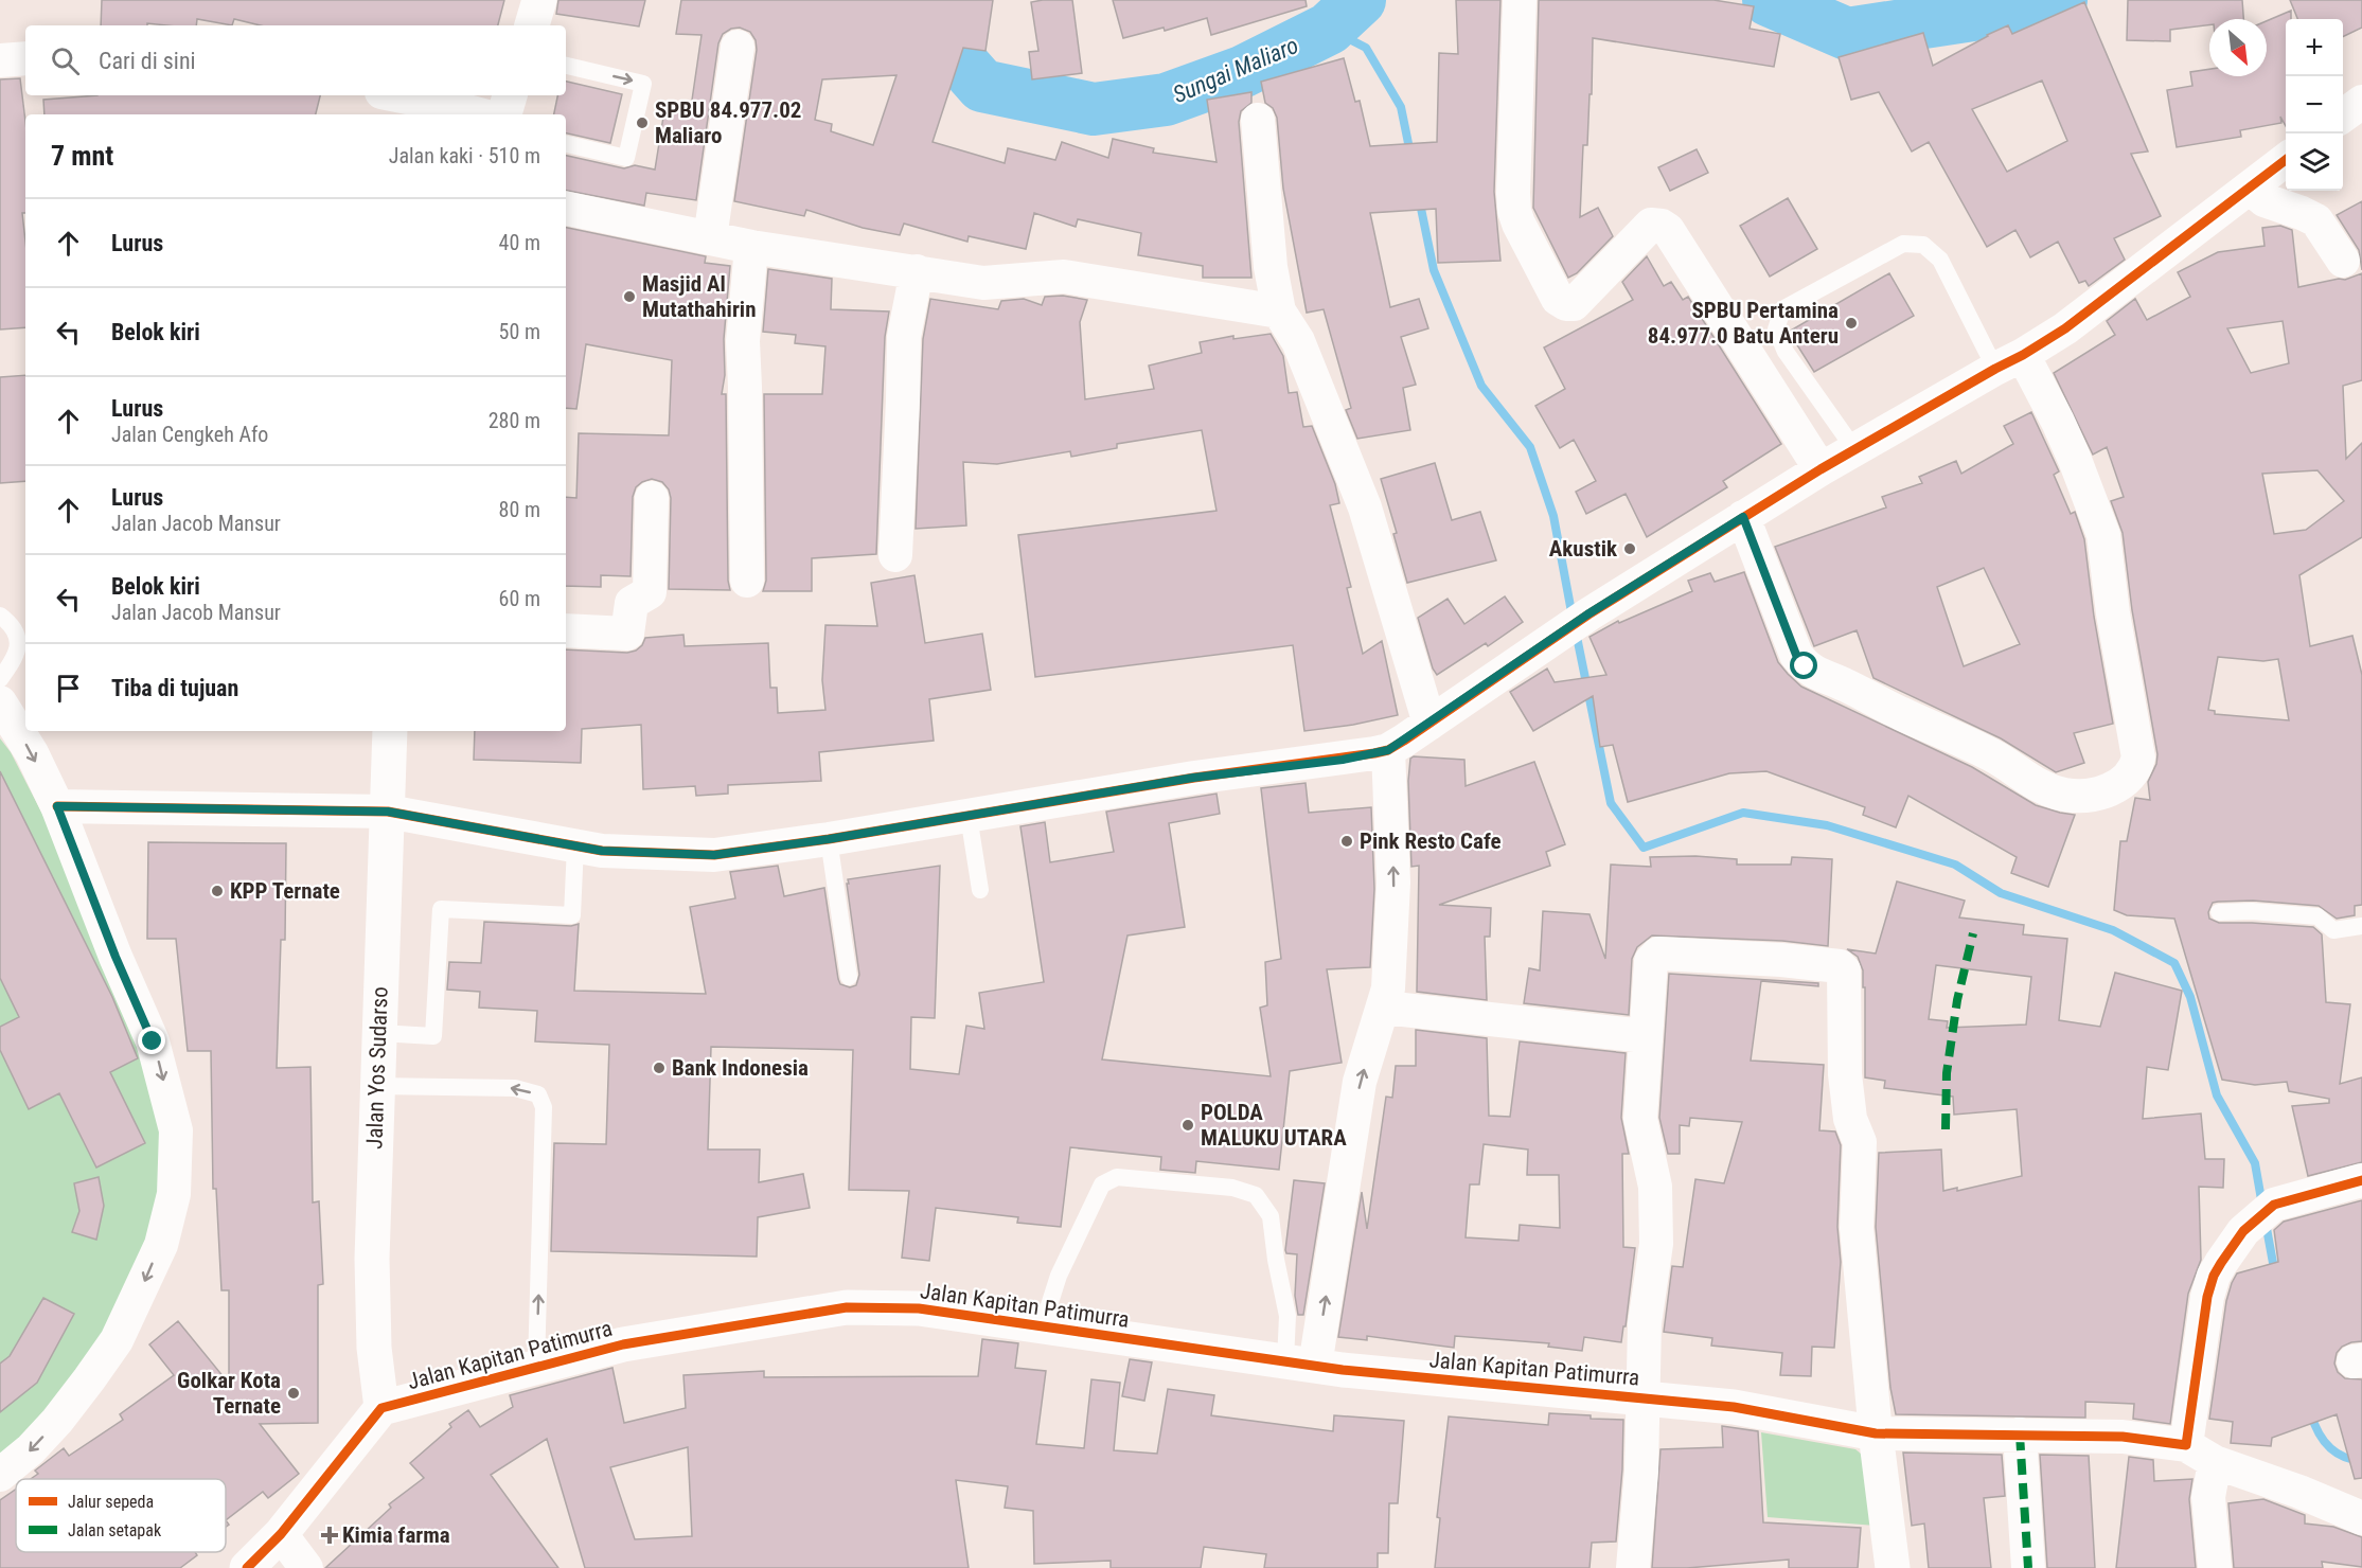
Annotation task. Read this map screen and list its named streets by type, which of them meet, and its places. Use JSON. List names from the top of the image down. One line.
{"streets":{"street":["Jalan Yos Sudarso","Jalan Kapitan Patimurra"]},"crossings":[["Jalan Yos Sudarso","Jalan Kapitan Patimurra"]],"water":["Sungai Maliaro"],"places":{"other":["SPBU 84.977.02 Maliaro","Masjid Al Mutathahirin","SPBU Pertamina 84.977.0 Batu Anteru","Akustik","Pink Resto Cafe","KPP Ternate","Bank Indonesia","POLDA MALUKU UTARA","Golkar Kota Ternate"],"health":["Kimia farma"]},"legend":["Jalur sepeda","Jalan setapak"],"north":"bottom right","page":{"map_buttons":["+","−"],"search":"Cari di sini","heading":["7 mnt","Jalan kaki · 510 m"],"list":[["Lurus","40 m"],["Belok kiri","50 m"],["Lurus","Jalan Cengkeh Afo","280 m"],["Lurus","Jalan Jacob Mansur","80 m"],["Belok kiri","Jalan Jacob Mansur","60 m"],"Tiba di tujuan"]}}
